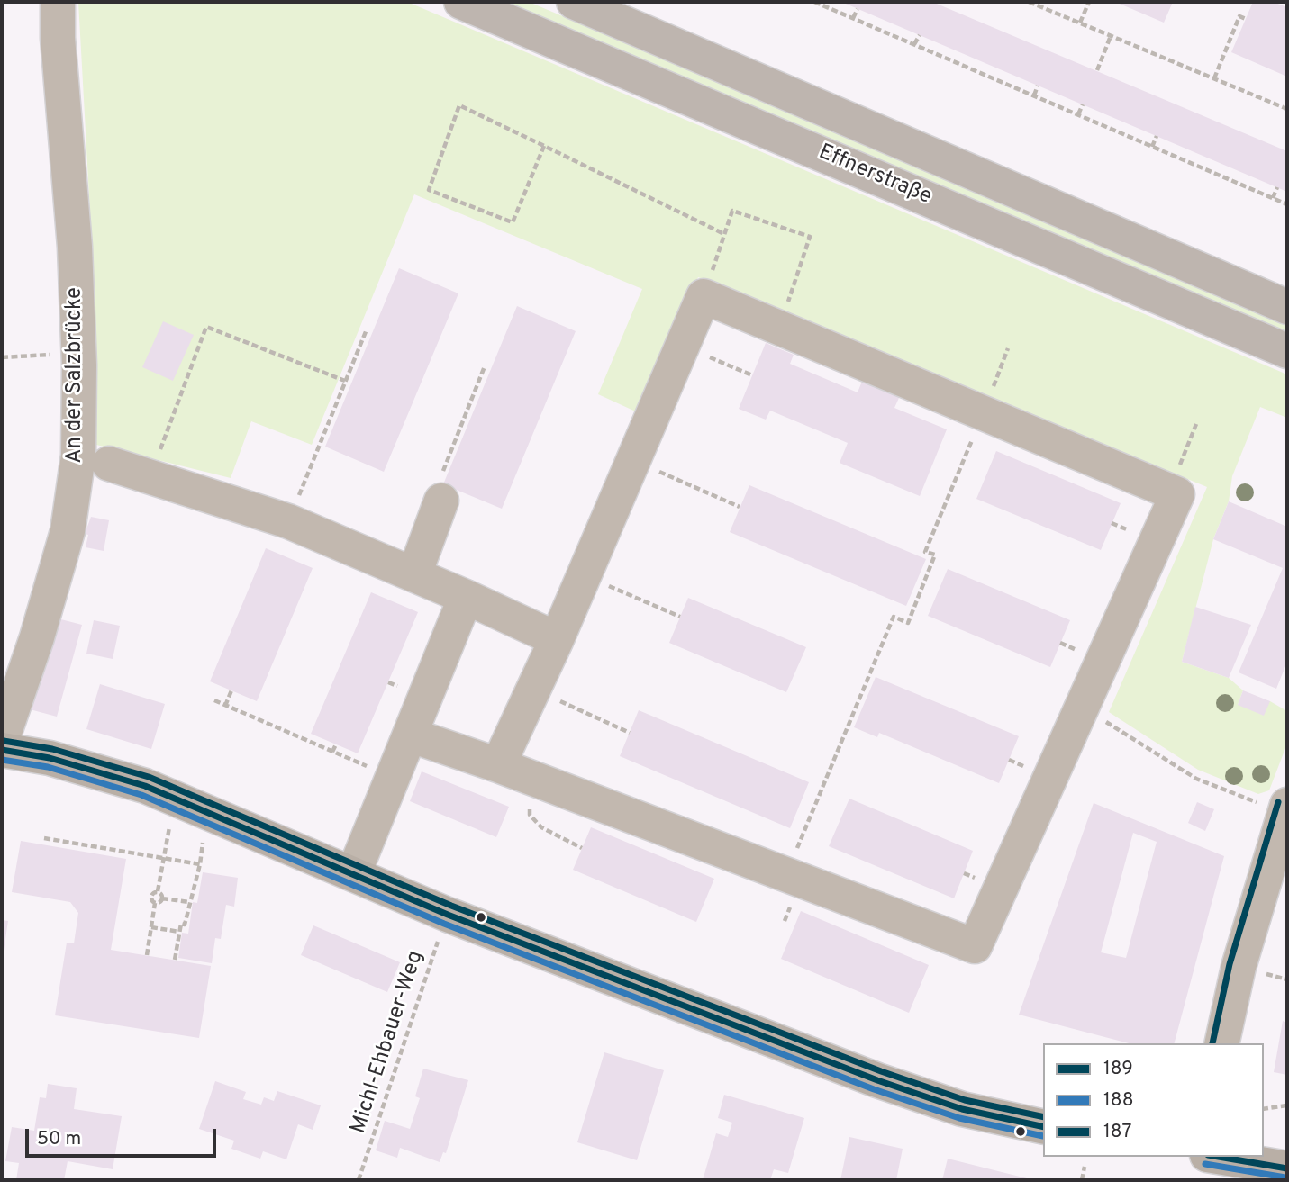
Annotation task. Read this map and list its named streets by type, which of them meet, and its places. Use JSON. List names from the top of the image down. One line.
{"streets":{"highway":["Effnerstraße"],"street":["An der Salzbrücke"],"path":["Michl-Ehbauer-Weg"]},"lines":["transit line 187","transit line 189","transit line 188"],"legend":["189","188","187"],"scale_bar":"50 m"}
